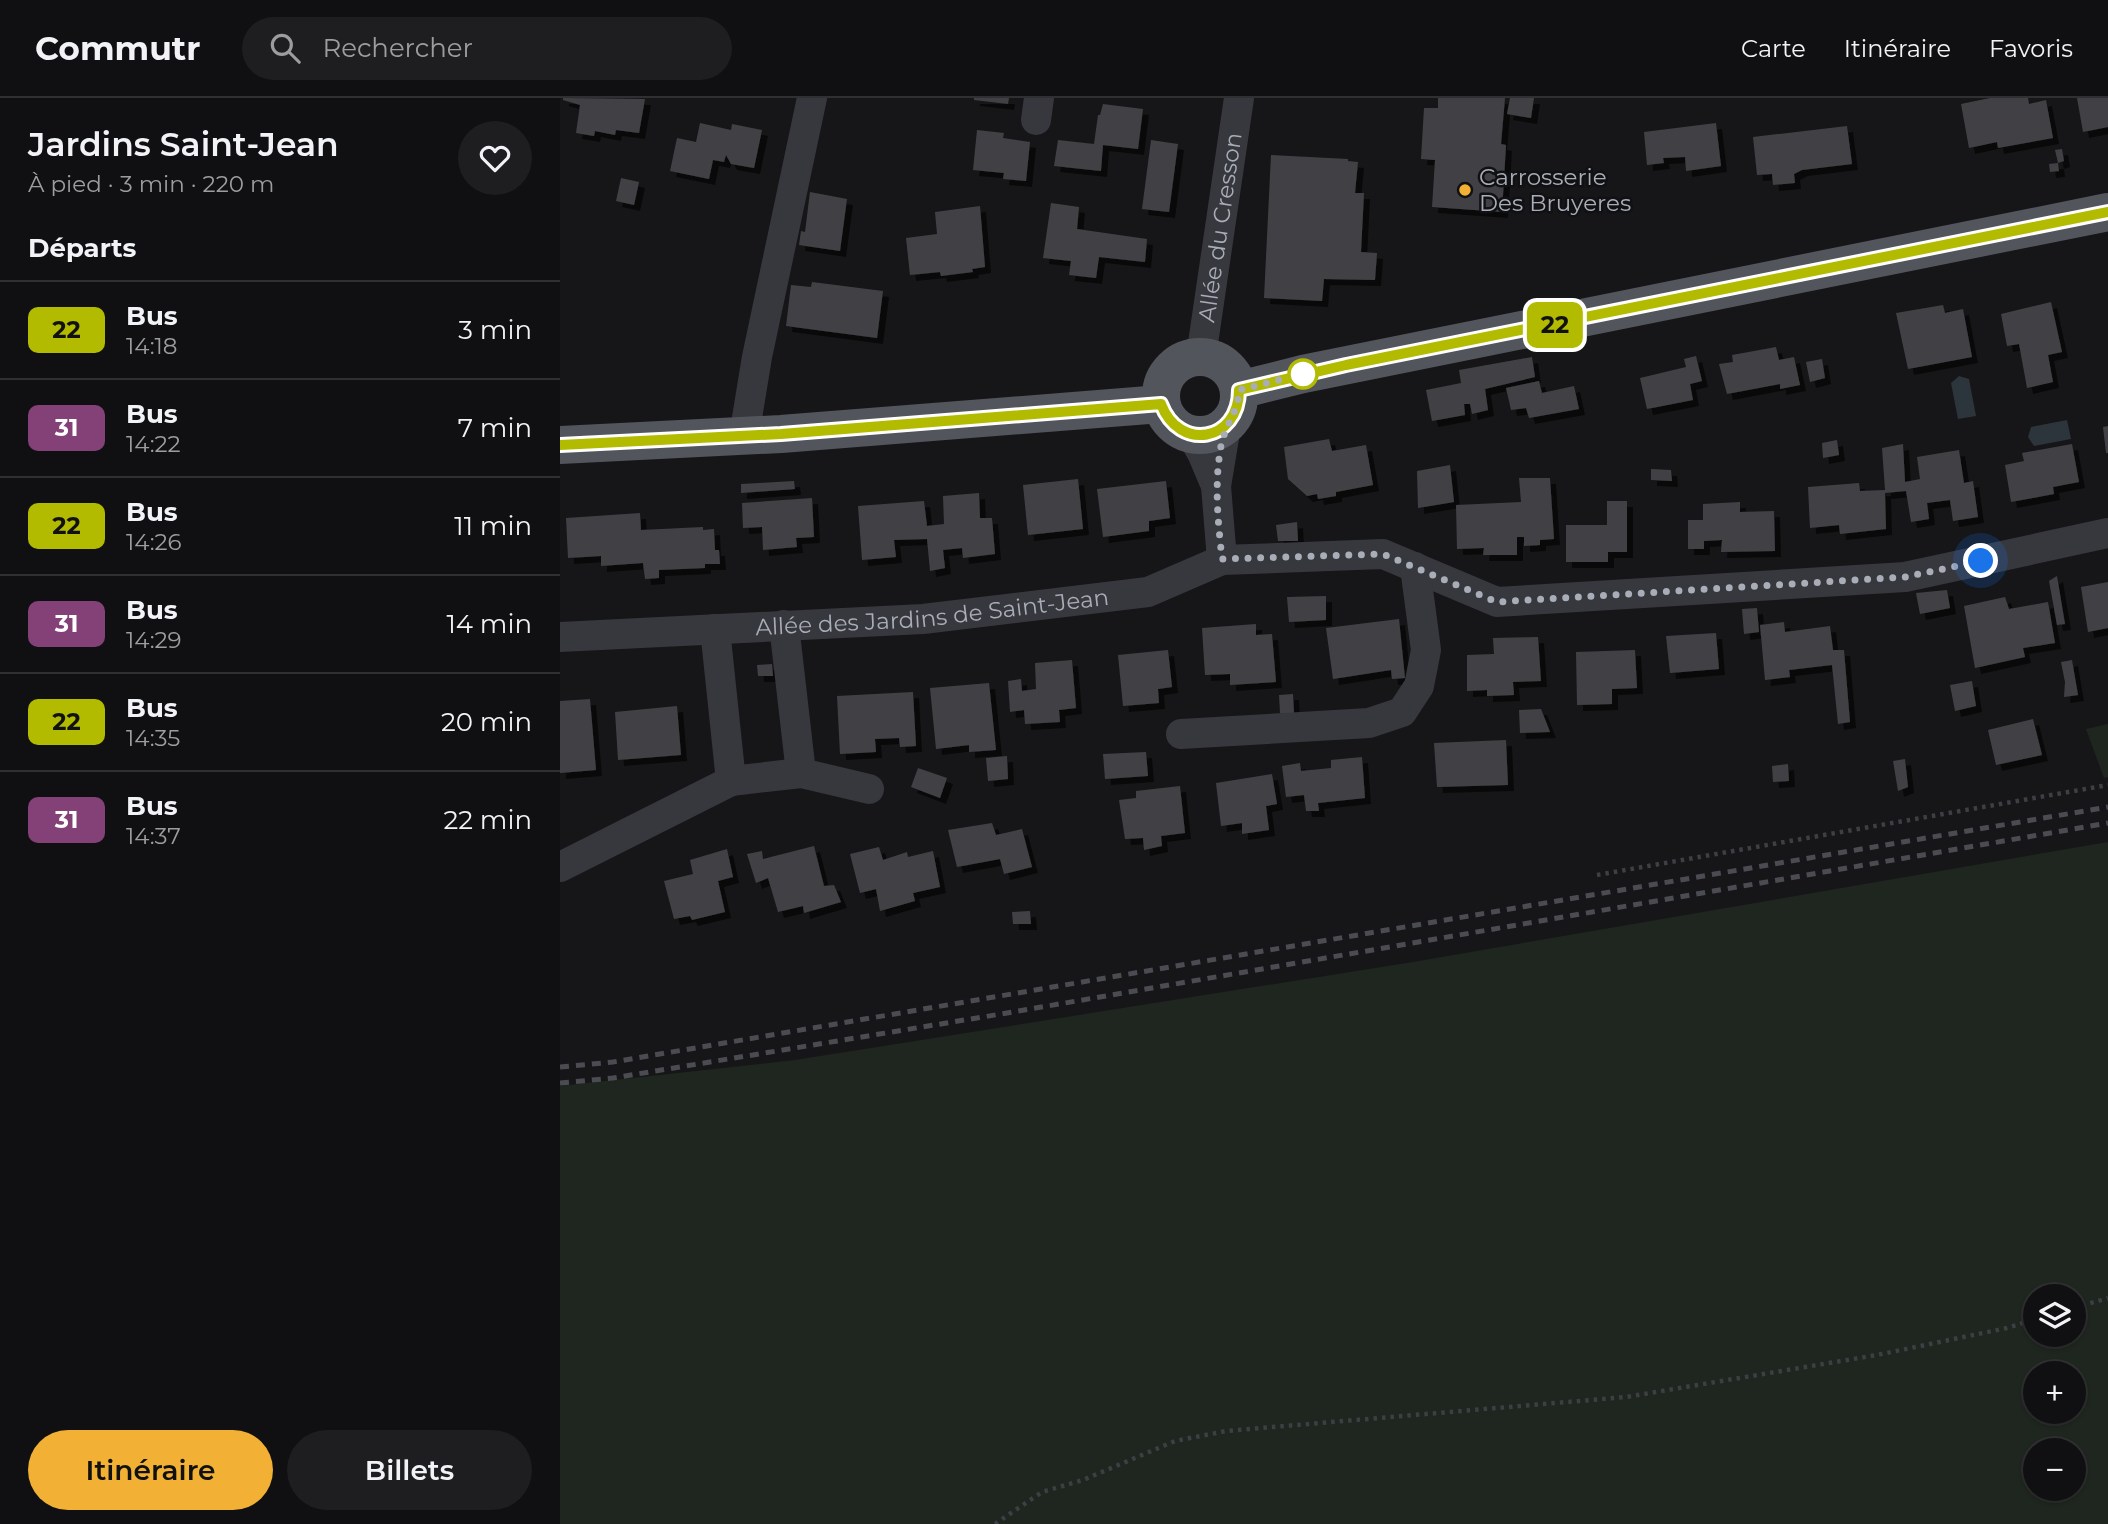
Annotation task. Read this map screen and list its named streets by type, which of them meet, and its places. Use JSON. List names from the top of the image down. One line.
{"streets":{"street":["Allée du Cresson","Allée des Jardins de Saint-Jean"]},"places":["Carrosserie Des Bruyeres"],"lines":["bus line 22"],"page":{"header":"Commutr","search":"Rechercher","nav":["Carte","Itinéraire","Favoris"],"heading":[["Jardins Saint-Jean","À pied · 3 min · 220 m"],"Départs"],"on_map":"22","list":[{"mark":"22","name":"Bus","note":"14:18","value":"3 min"},{"mark":"31","name":"Bus","note":"14:22","value":"7 min"},{"mark":"22","name":"Bus","note":"14:26","value":"11 min"},{"mark":"31","name":"Bus","note":"14:29","value":"14 min"},{"mark":"22","name":"Bus","note":"14:35","value":"20 min"},{"mark":"31","name":"Bus","note":"14:37","value":"22 min"}],"map_buttons":["+","−"],"buttons":["Itinéraire","Billets"]}}
